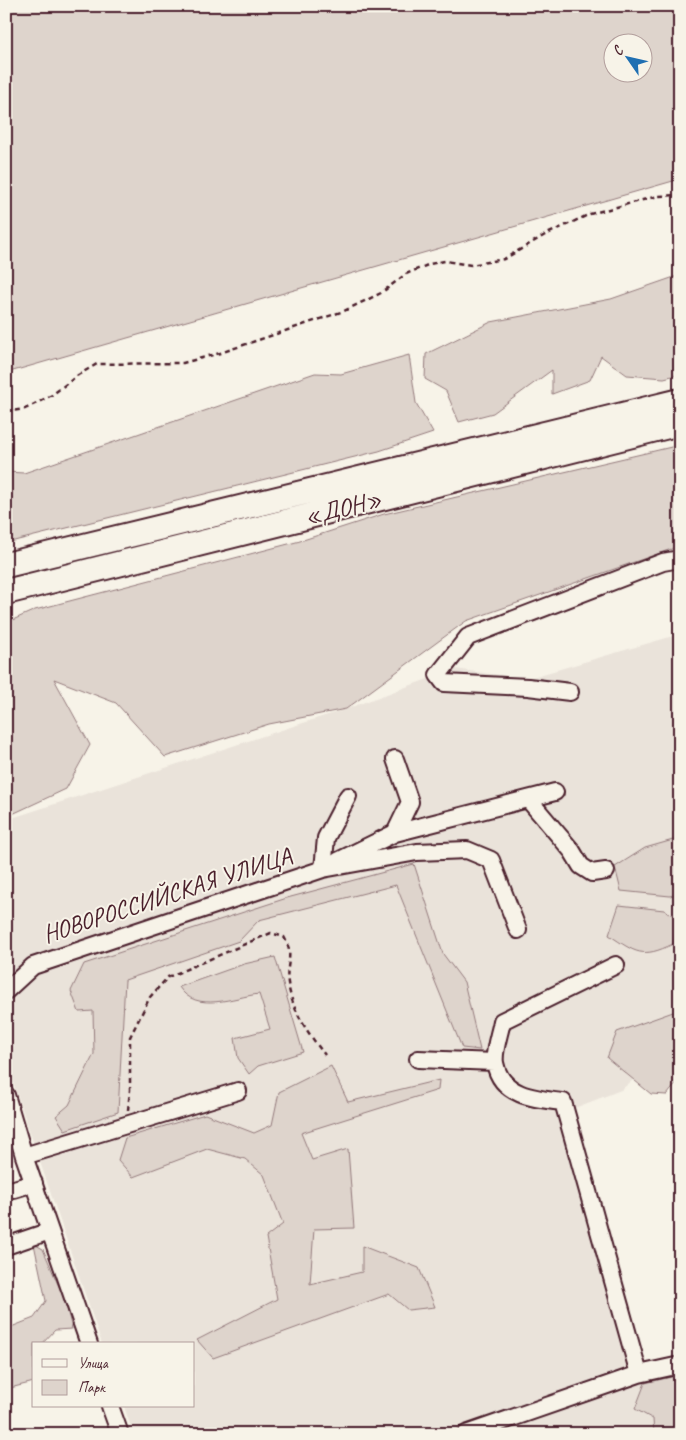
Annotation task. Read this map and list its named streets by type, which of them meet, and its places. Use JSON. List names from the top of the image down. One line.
{"streets":{"highway":["«ДОН»"],"street":["НОВОРОССИЙСКАЯ УЛИЦА"]},"legend":["Улица","Парк"],"north":"top left"}
